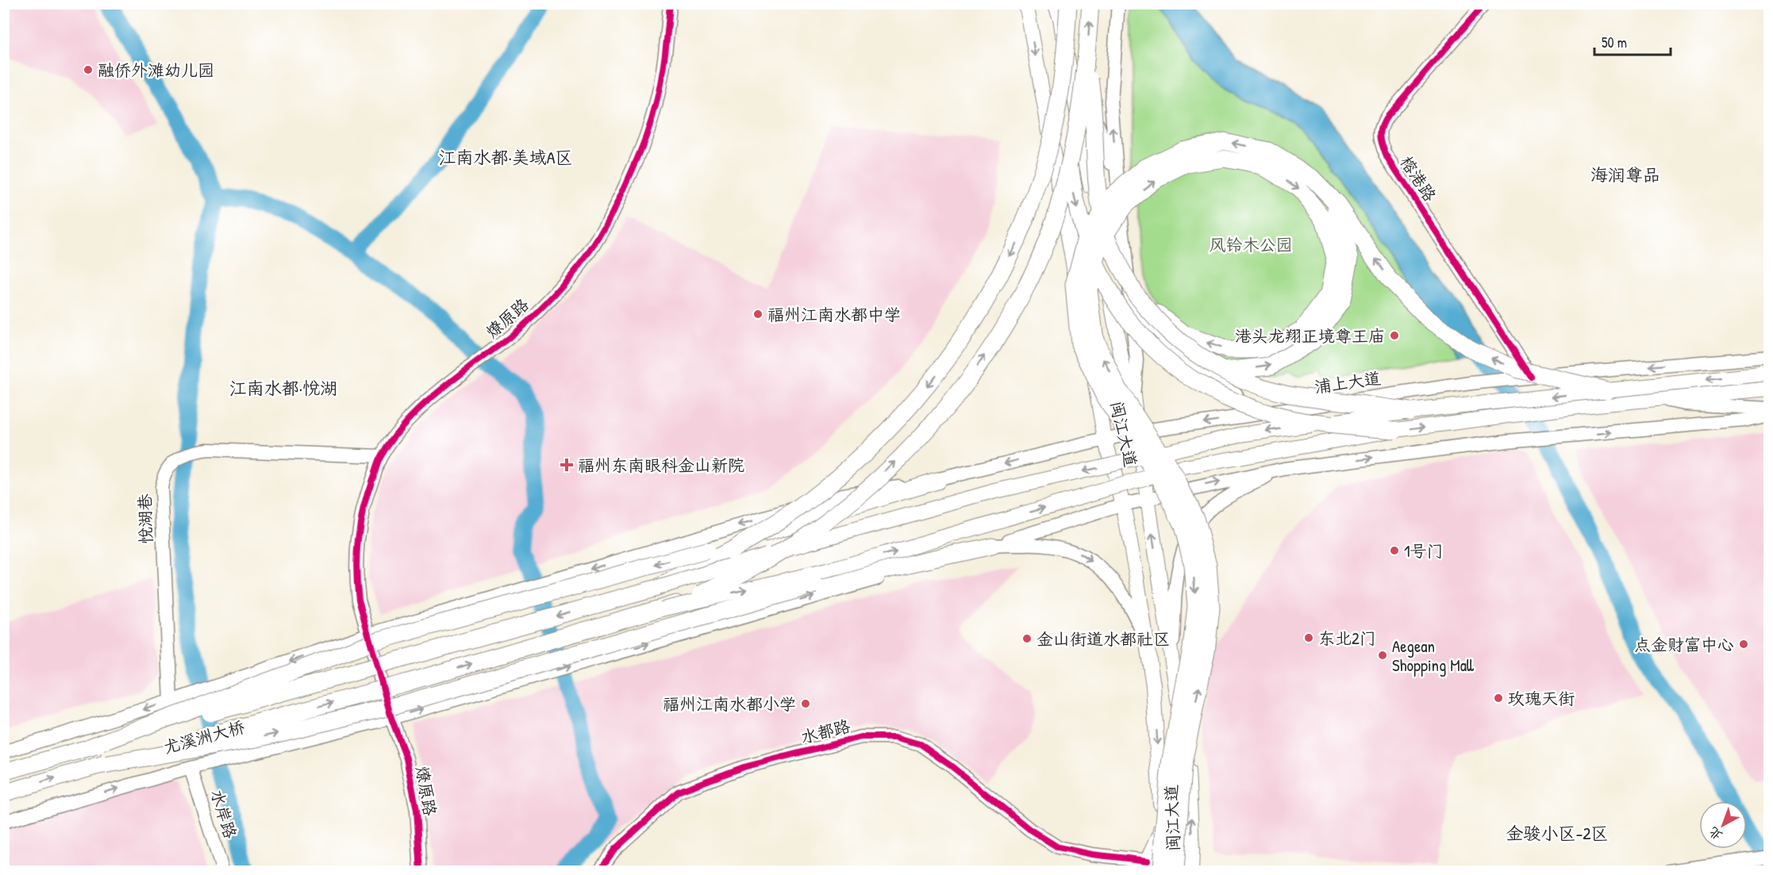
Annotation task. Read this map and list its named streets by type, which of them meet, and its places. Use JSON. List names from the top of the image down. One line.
{"streets":{"highway":["尤溪洲大桥"],"main road":["榕港路","燎原路","浦上大道","闽江大道","悦湖巷","水都路","水岸路"]},"crossings":[["榕港路","浦上大道"],["燎原路","浦上大道"],["燎原路","悦湖巷"],["浦上大道","闽江大道"],["浦上大道","悦湖巷"],["闽江大道","水都路"]],"districts":["江南水都·美域A区","海润尊品","江南水都·悦湖","金骏小区-2区"],"parks":["风铃木公园"],"places":{"other":["融侨外滩幼儿园","福州江南水都中学","港头龙翔正境尊王庙","1号门","东北2门","金山街道水都社区","点金财富中心","Aegean Shopping Mall","玫瑰天街","福州江南水都小学"],"health":["福州东南眼科金山新院"]},"scale_bar":"50 m","north":"bottom left"}
